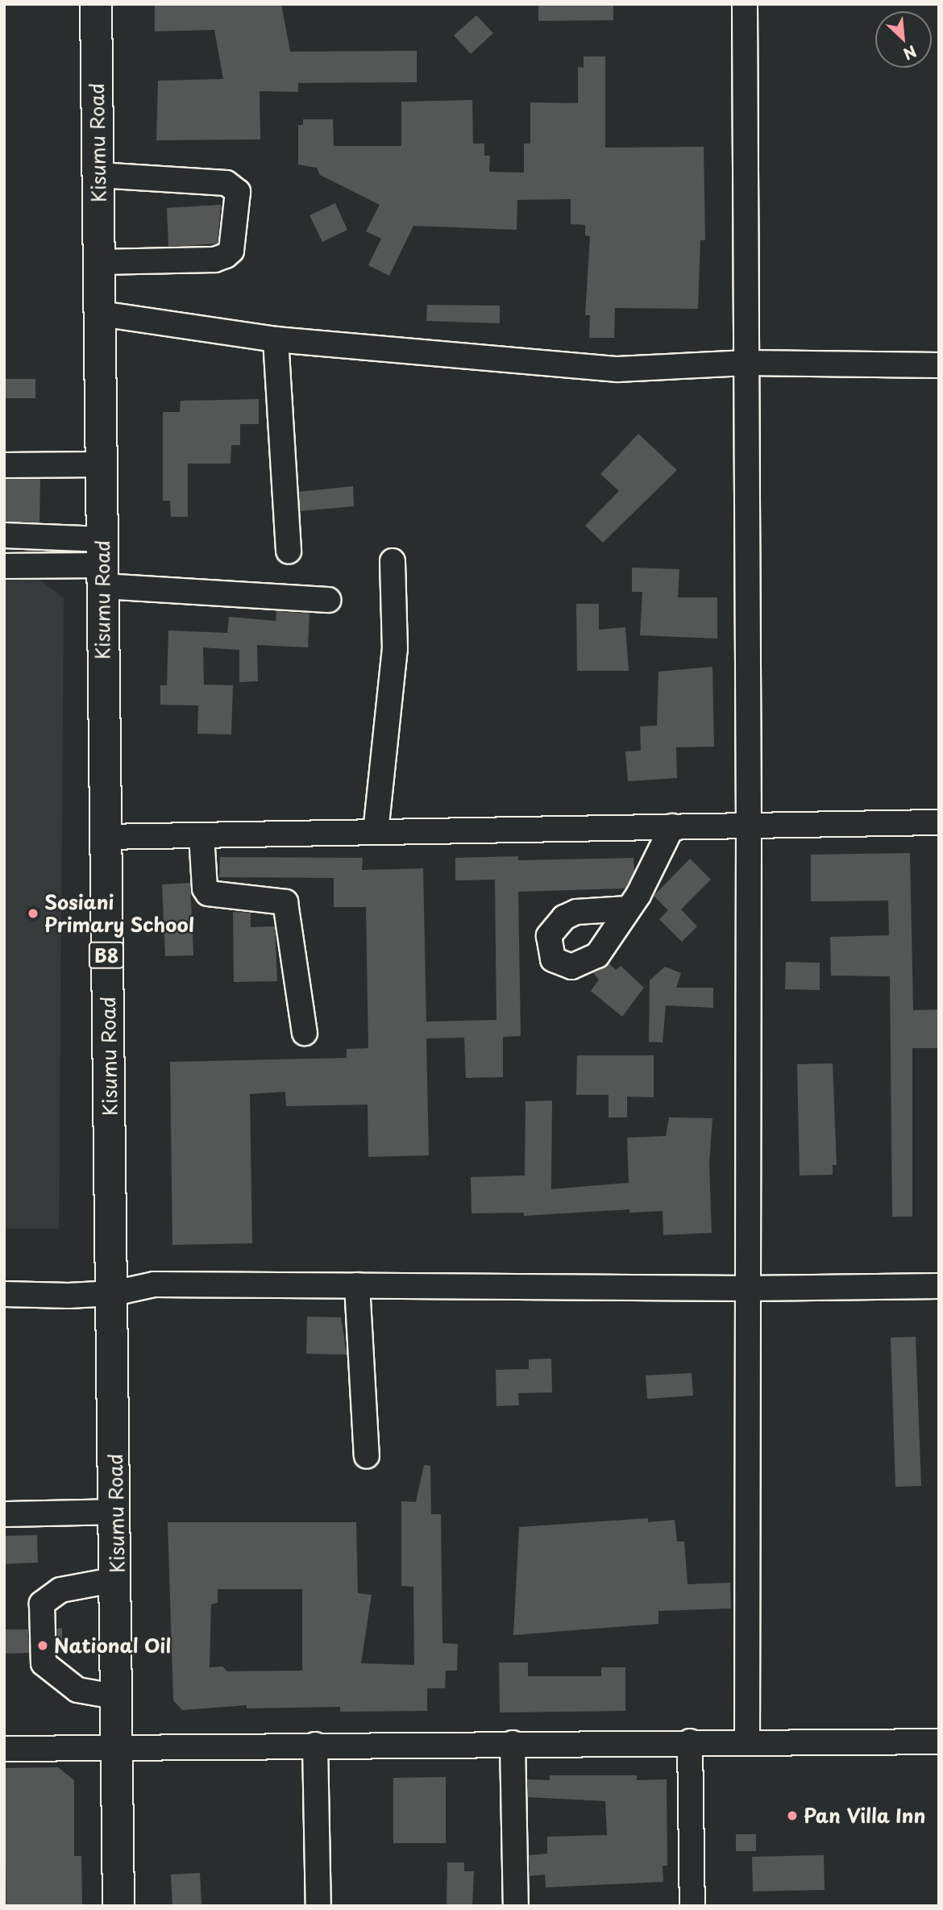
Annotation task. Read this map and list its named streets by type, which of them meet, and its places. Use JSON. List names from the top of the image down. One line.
{"streets":{"highway":["Kisumu Road","B8"]},"places":["Sosiani Primary School","National Oil","Pan Villa Inn"],"north":"bottom right"}
